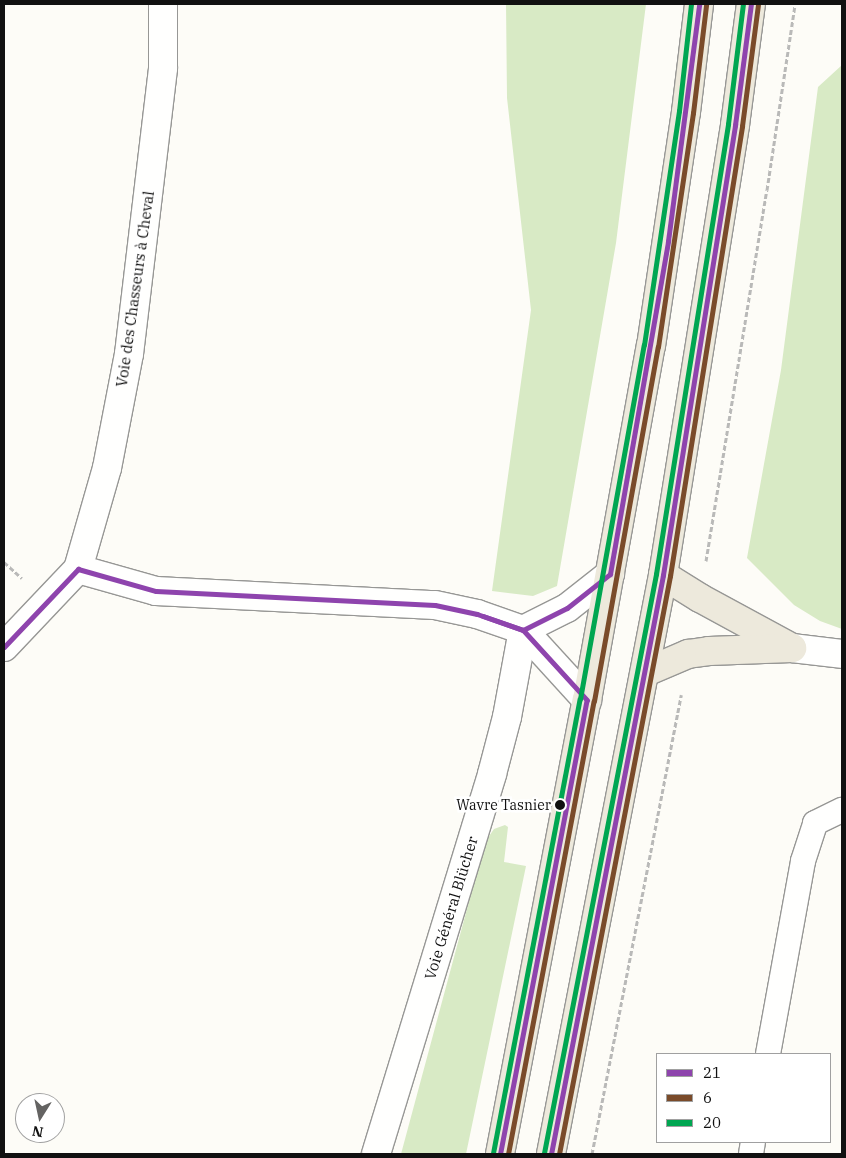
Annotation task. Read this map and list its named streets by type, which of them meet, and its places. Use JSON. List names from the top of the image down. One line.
{"streets":{"street":["Voie des Chasseurs à Cheval","Voie Général Blücher"]},"places":["Wavre Tasnier"],"lines":["transit line 21","transit line 20","transit line 6"],"legend":["21","6","20"],"north":"bottom"}
